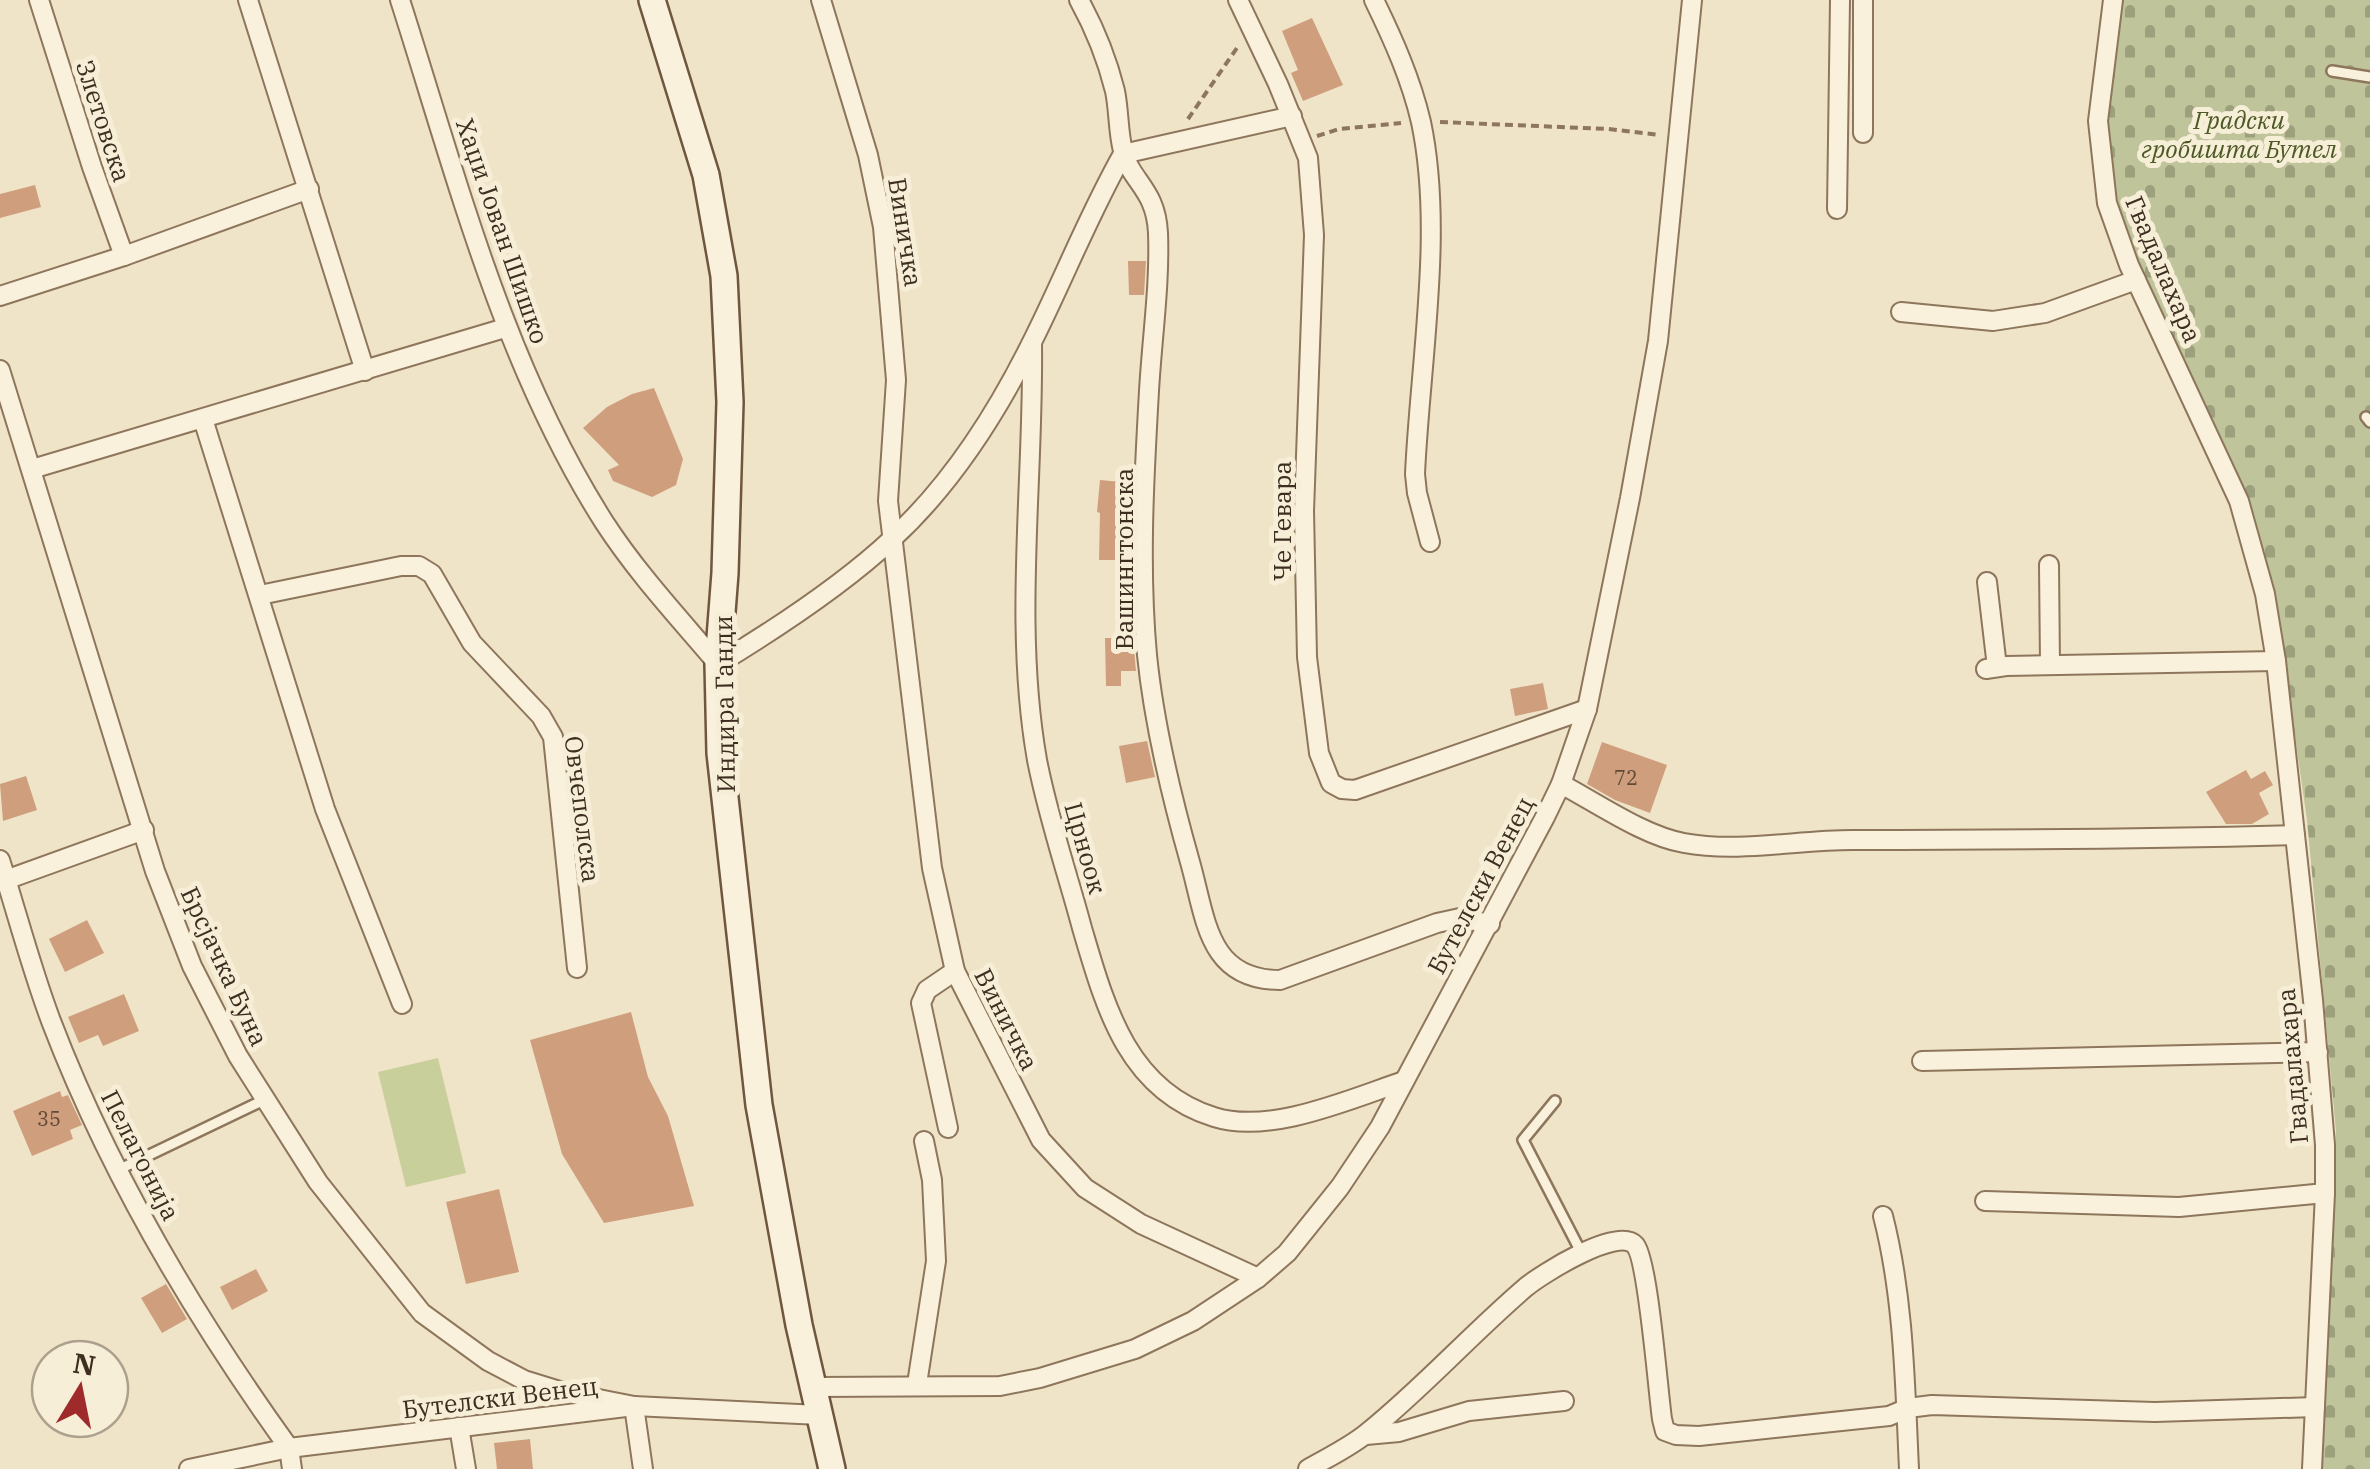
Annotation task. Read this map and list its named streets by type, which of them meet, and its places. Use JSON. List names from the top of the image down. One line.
{"streets":{"street":["Злетовска","Хаџи Јован Шишко","Виничка","Гвадалахара","Че Гевара","Вашингтонска","Индира Ганди","Овчеполска","Црноок","Бутелски Венец","Брсјачка Буна","Пелагонија"]},"crossings":[["Хаџи Јован Шишко","Индира Ганди"],["Виничка","Бутелски Венец"],["Че Гевара","Бутелски Венец"],["Вашингтонска","Бутелски Венец"],["Индира Ганди","Бутелски Венец"],["Црноок","Бутелски Венец"],["Бутелски Венец","Брсјачка Буна"],["Бутелски Венец","Пелагонија"]],"parks":["Градски гробишта Бутел"],"house_numbers":["72","35"],"north":"top"}
